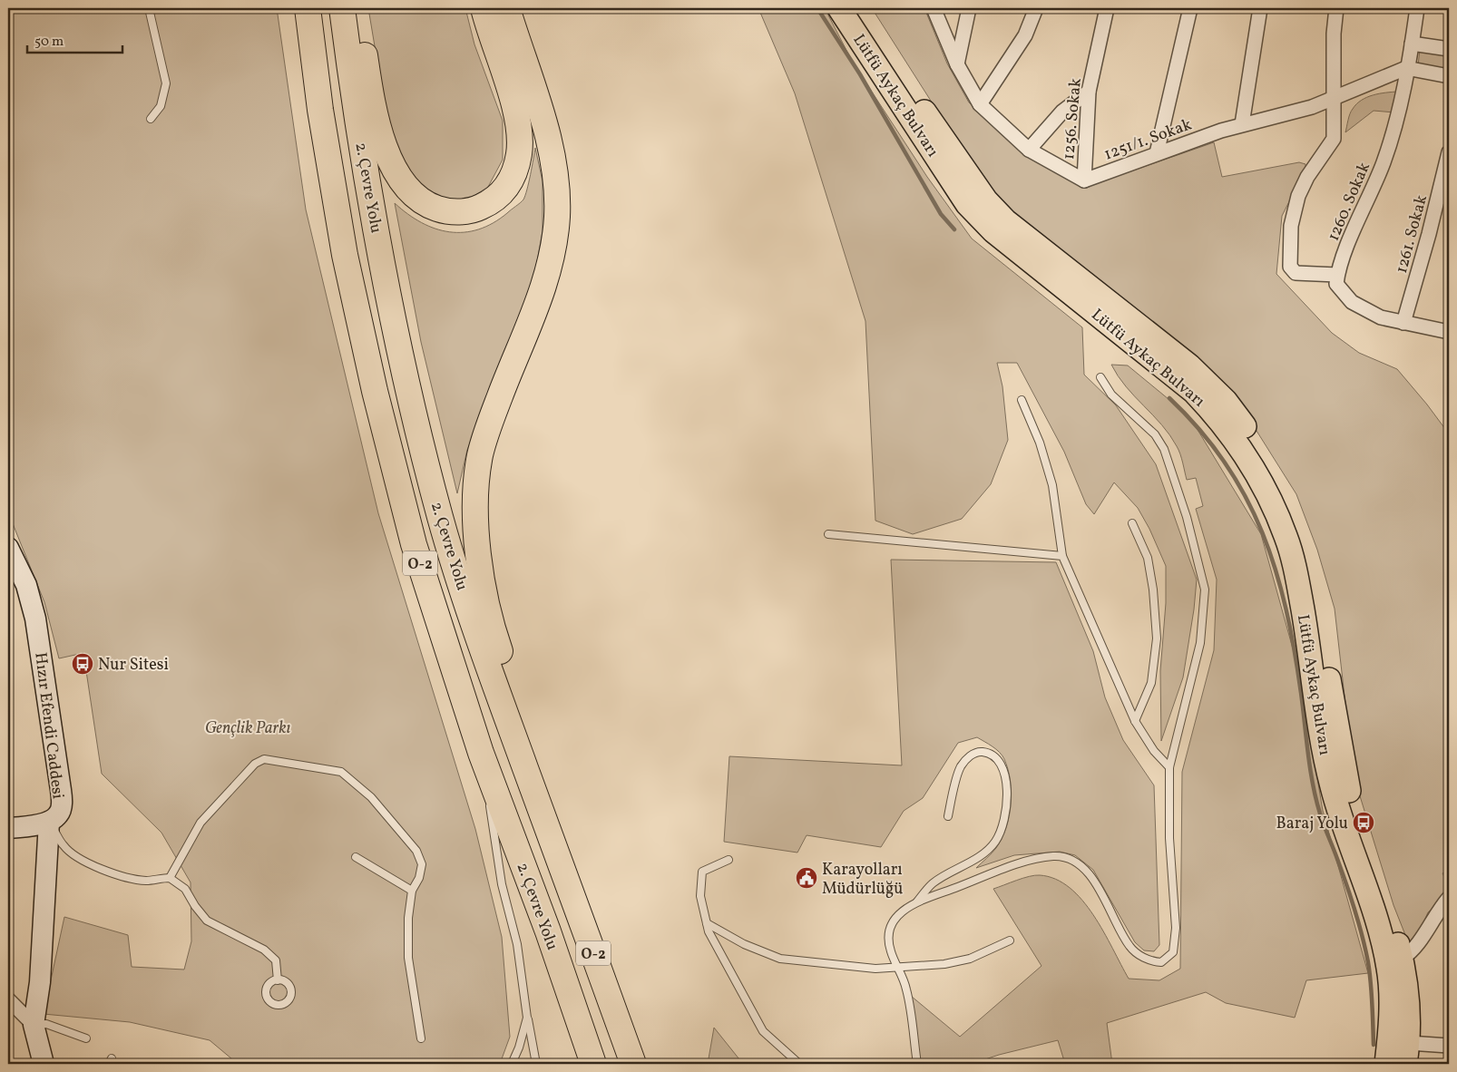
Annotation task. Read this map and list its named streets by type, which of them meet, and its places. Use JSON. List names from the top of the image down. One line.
{"streets":{"highway":["2. Çevre Yolu","O-2"],"main road":["Lütfü Aykaç Bulvarı"],"street":["1256. Sokak","1251/1. Sokak","1260. Sokak","1261. Sokak","Hızır Efendi Caddesi"]},"crossings":[["1256. Sokak","1251/1. Sokak"],["1251/1. Sokak","1260. Sokak"]],"parks":["Gençlik Parkı"],"places":{"bus stop":["Nur Sitesi","Baraj Yolu"],"public building":["Karayolları Müdürlüğü"]},"scale_bar":"50 m"}
